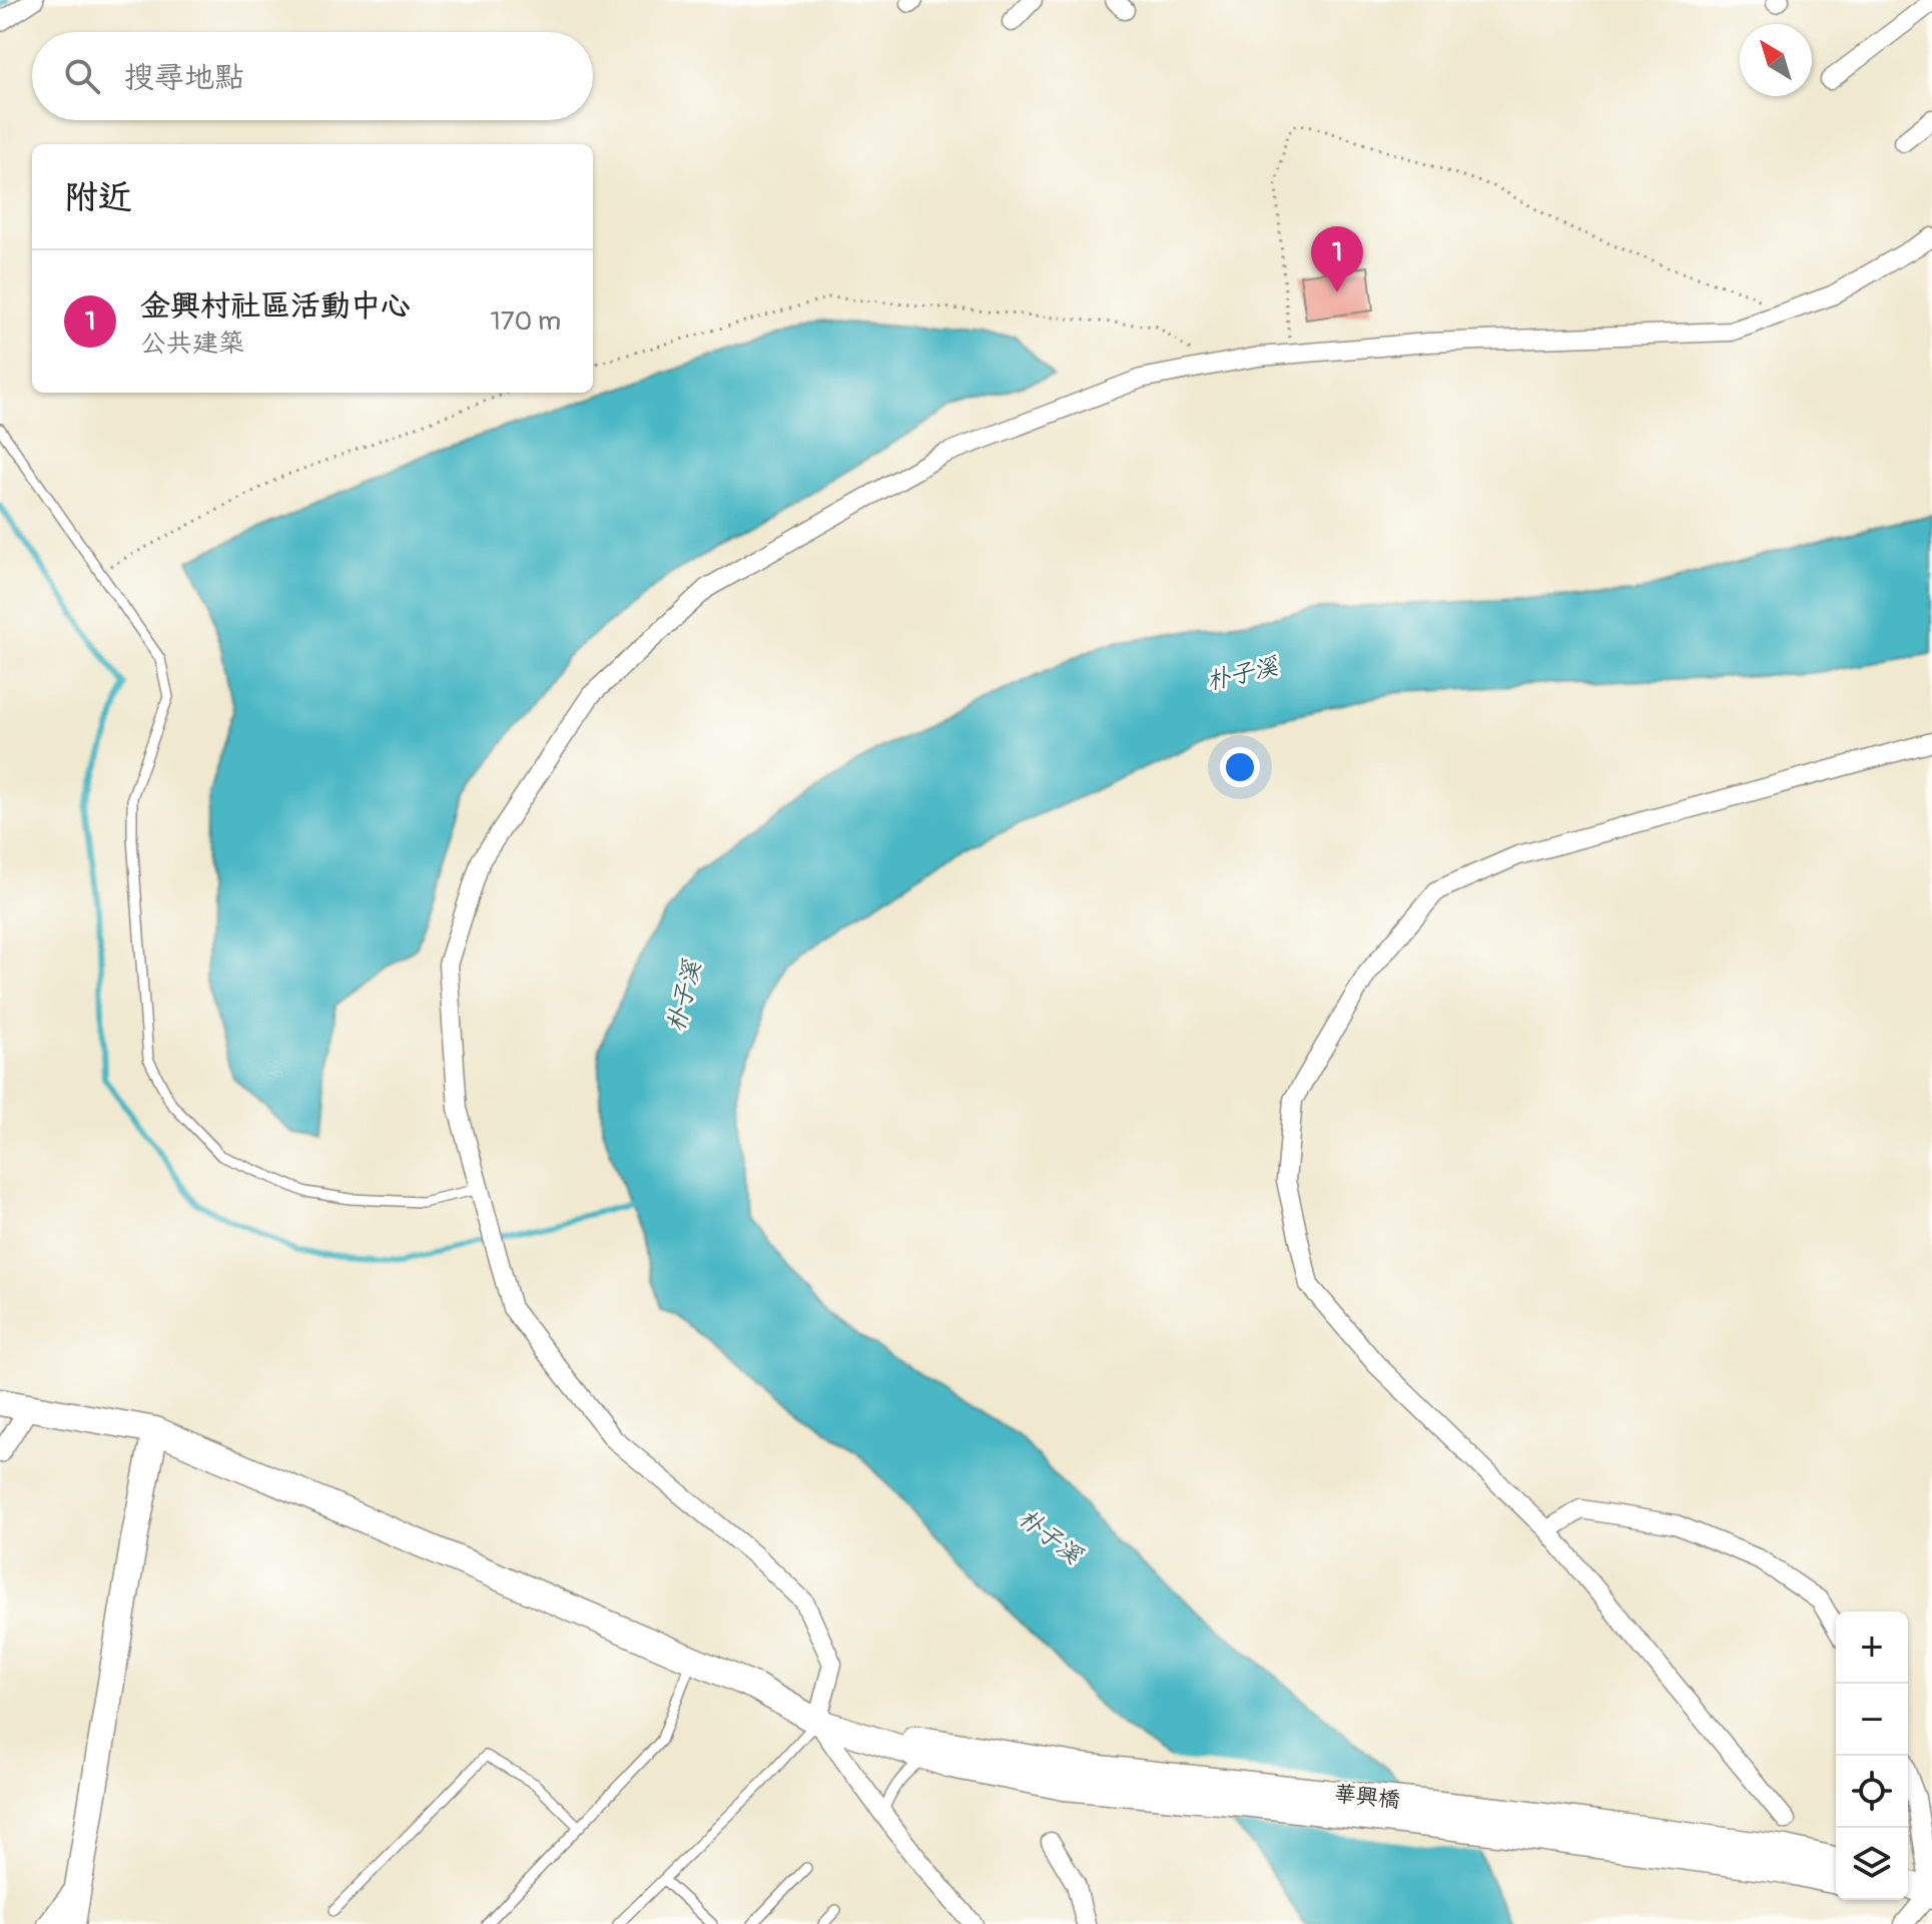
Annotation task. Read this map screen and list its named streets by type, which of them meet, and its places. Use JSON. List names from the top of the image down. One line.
{"streets":{"street":["華興橋"]},"water":["朴子溪"],"north":"top left","page":{"search":"搜尋地點","heading":"附近","pins":"1","list":[{"mark":"1","name":"金興村社區活動中心","note":"公共建築","value":"170 m"}],"map_buttons":["+","−"]}}
